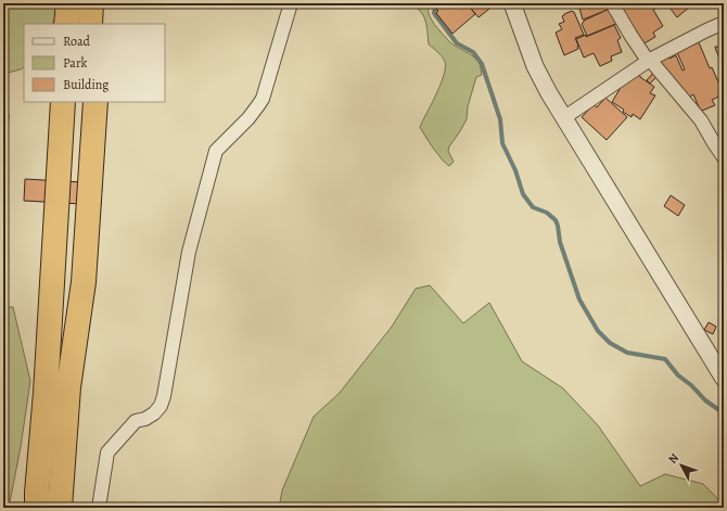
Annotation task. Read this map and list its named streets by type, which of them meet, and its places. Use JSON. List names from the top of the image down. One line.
{"legend":["Road","Park","Building"],"north":"top left"}
